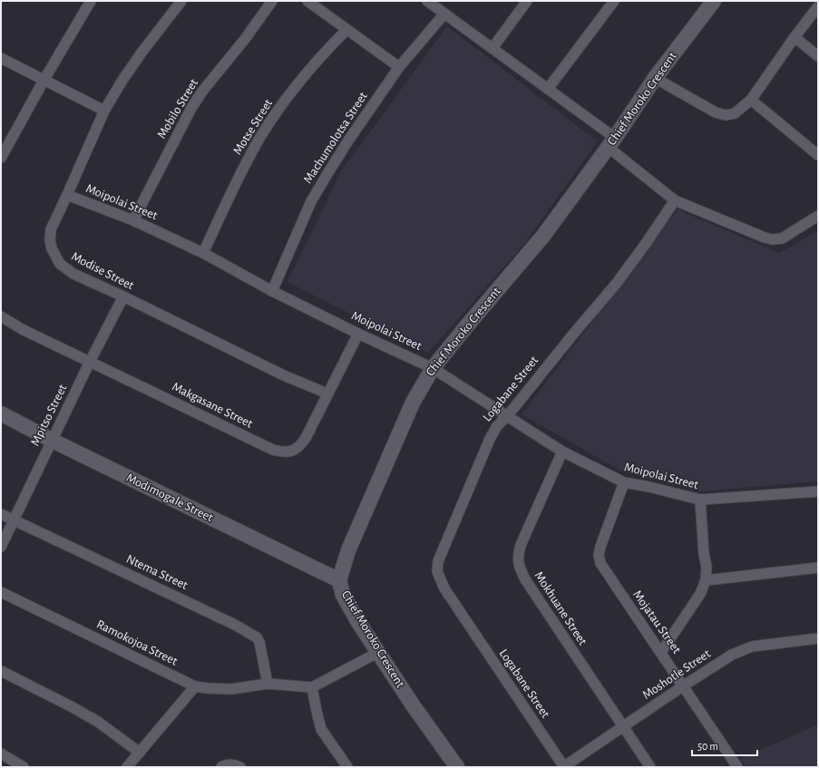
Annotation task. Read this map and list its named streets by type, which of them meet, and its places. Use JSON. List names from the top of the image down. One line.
{"streets":{"street":["Chief Moroko Crescent","Mobilo Street","Motse Street","Machumolotsa Street","Moipolai Street","Modise Street","Logabane Street","Makgasane Street","Mpitso Street","Modimogale Street","Ntema Street","Mokhuane Street","Mojatau Street","Ramokojoa Street","Moshotle Street"]},"crossings":[["Chief Moroko Crescent","Moipolai Street"],["Chief Moroko Crescent","Modimogale Street"],["Mobilo Street","Moipolai Street"],["Motse Street","Moipolai Street"],["Machumolotsa Street","Moipolai Street"],["Moipolai Street","Modise Street"],["Moipolai Street","Logabane Street"],["Moipolai Street","Makgasane Street"],["Moipolai Street","Mokhuane Street"],["Moipolai Street","Mojatau Street"],["Modise Street","Makgasane Street"],["Modise Street","Mpitso Street"],["Logabane Street","Moshotle Street"],["Makgasane Street","Mpitso Street"],["Mpitso Street","Modimogale Street"],["Mpitso Street","Ntema Street"],["Ntema Street","Ramokojoa Street"],["Mokhuane Street","Moshotle Street"],["Mojatau Street","Moshotle Street"]],"scale_bar":"50 m"}
